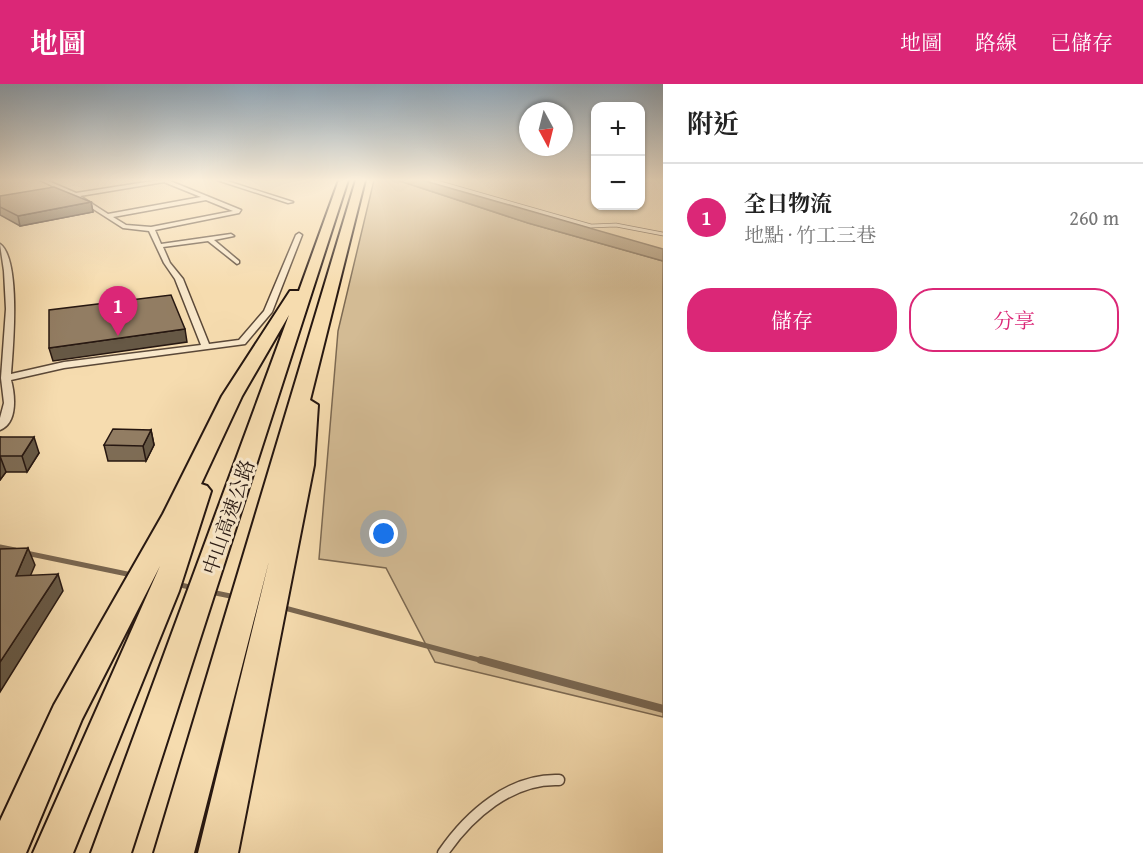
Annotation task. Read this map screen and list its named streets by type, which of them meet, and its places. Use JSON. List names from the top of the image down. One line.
{"streets":{"highway":["中山高速公路"]},"north":"bottom","page":{"header":"地圖","nav":["地圖","路線","已儲存"],"heading":"附近","map_buttons":["+","−"],"list":[{"mark":"1","name":"全日物流","note":"地點 · 竹工三巷","value":"260 m"}],"buttons":["儲存","分享"],"pins":"1"}}
